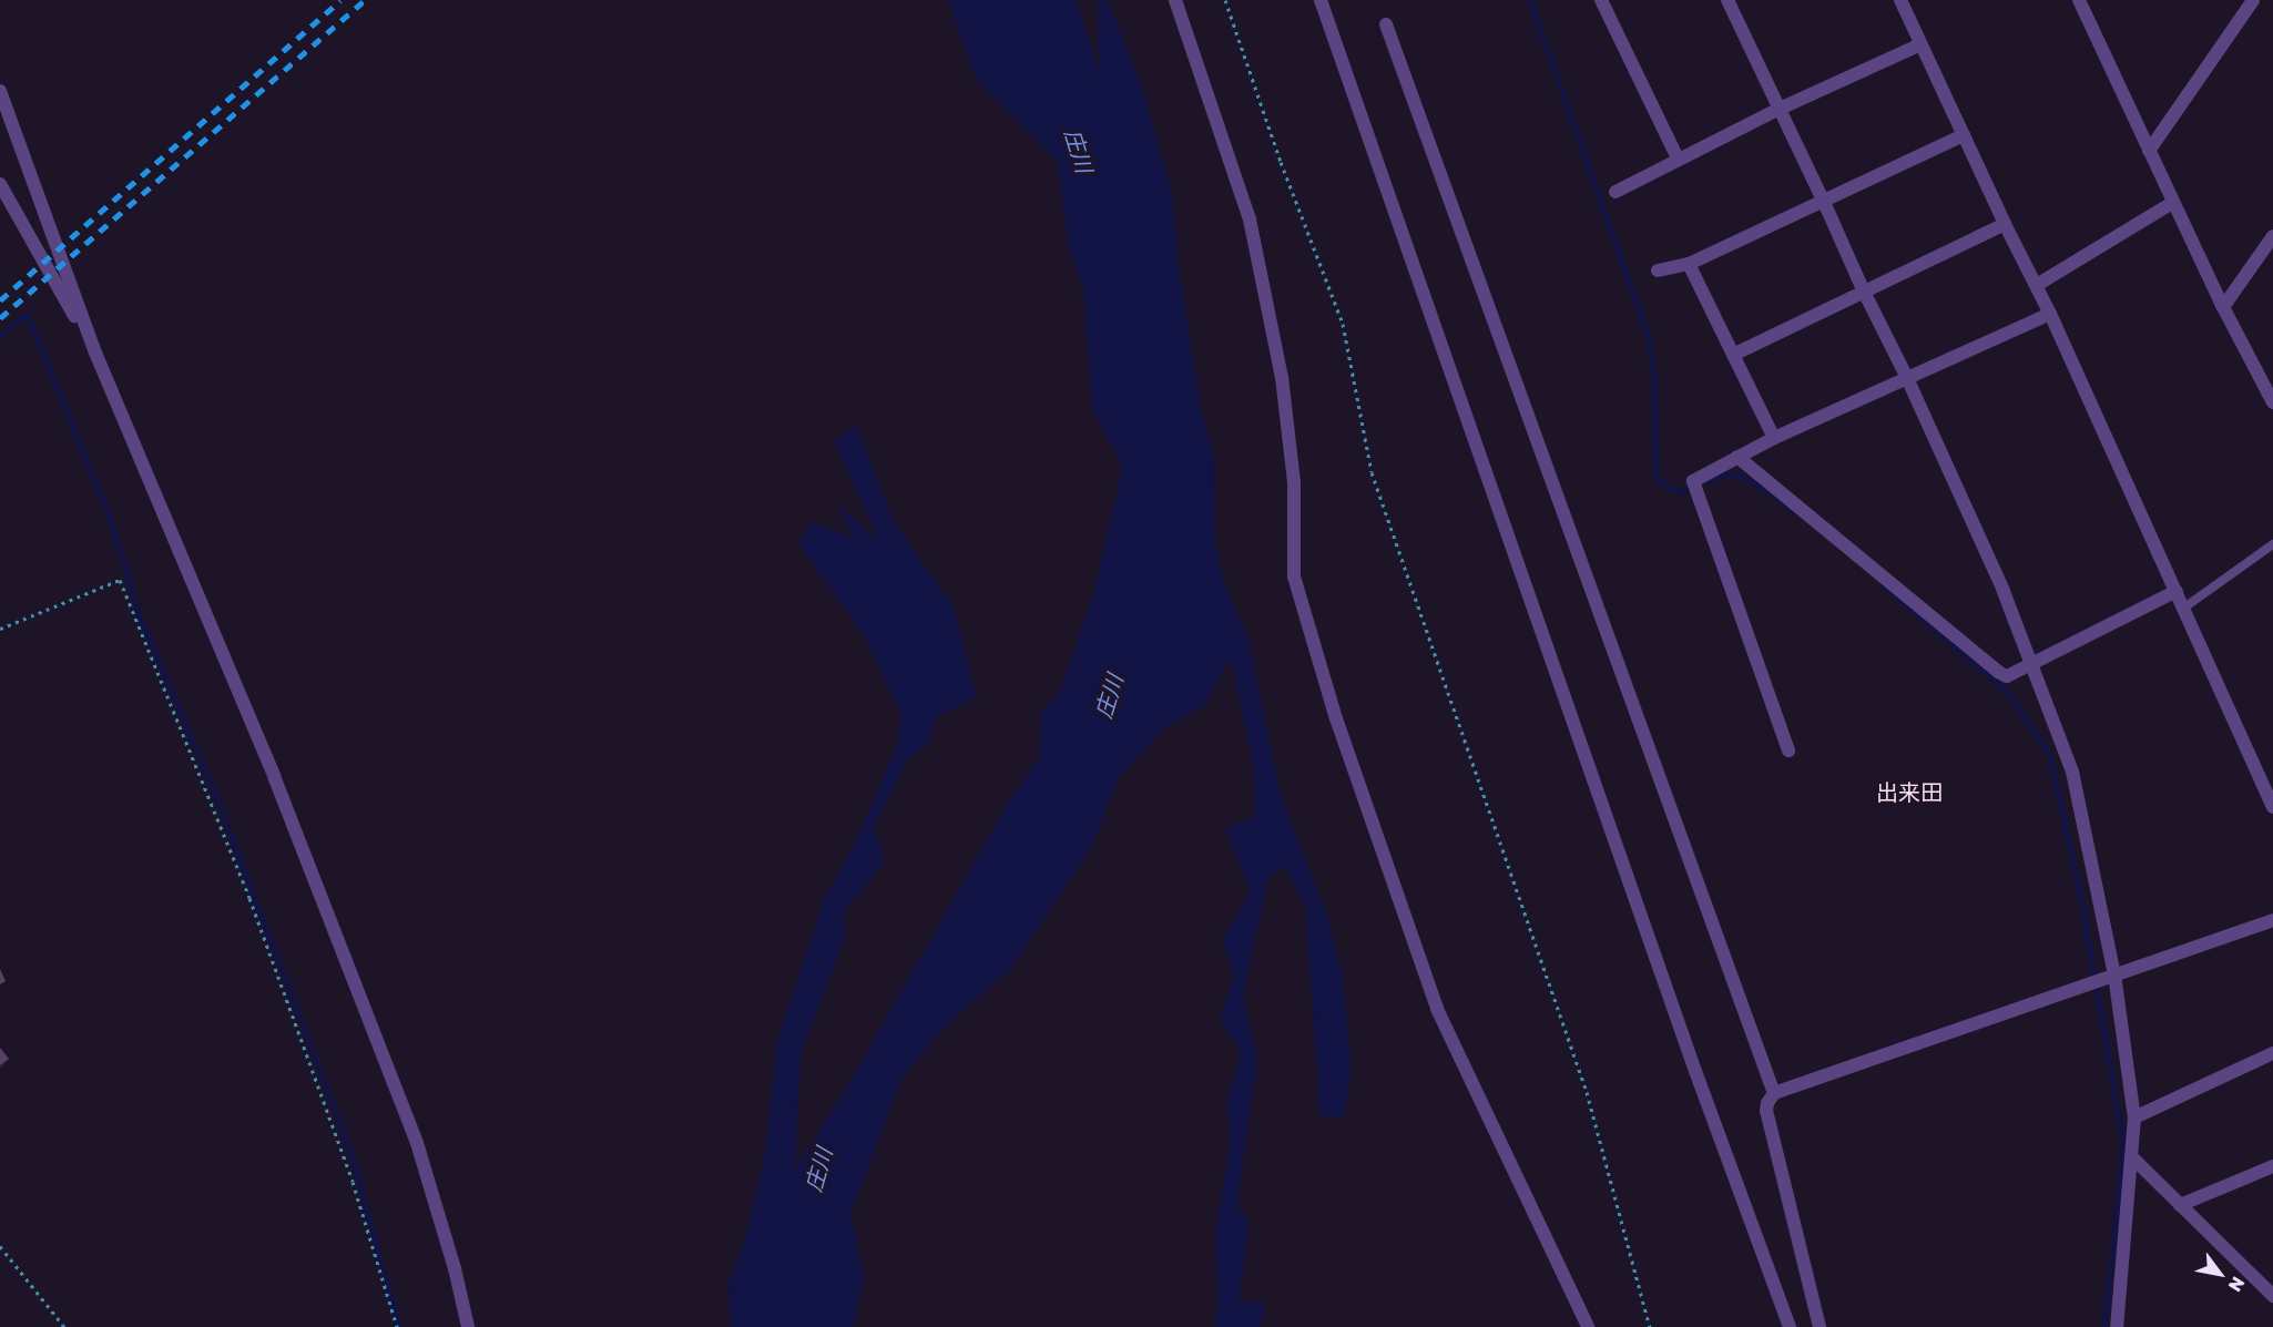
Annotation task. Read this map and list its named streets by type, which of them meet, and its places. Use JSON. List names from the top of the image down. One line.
{"districts":["出来田"],"water":["庄川"],"north":"bottom right"}
